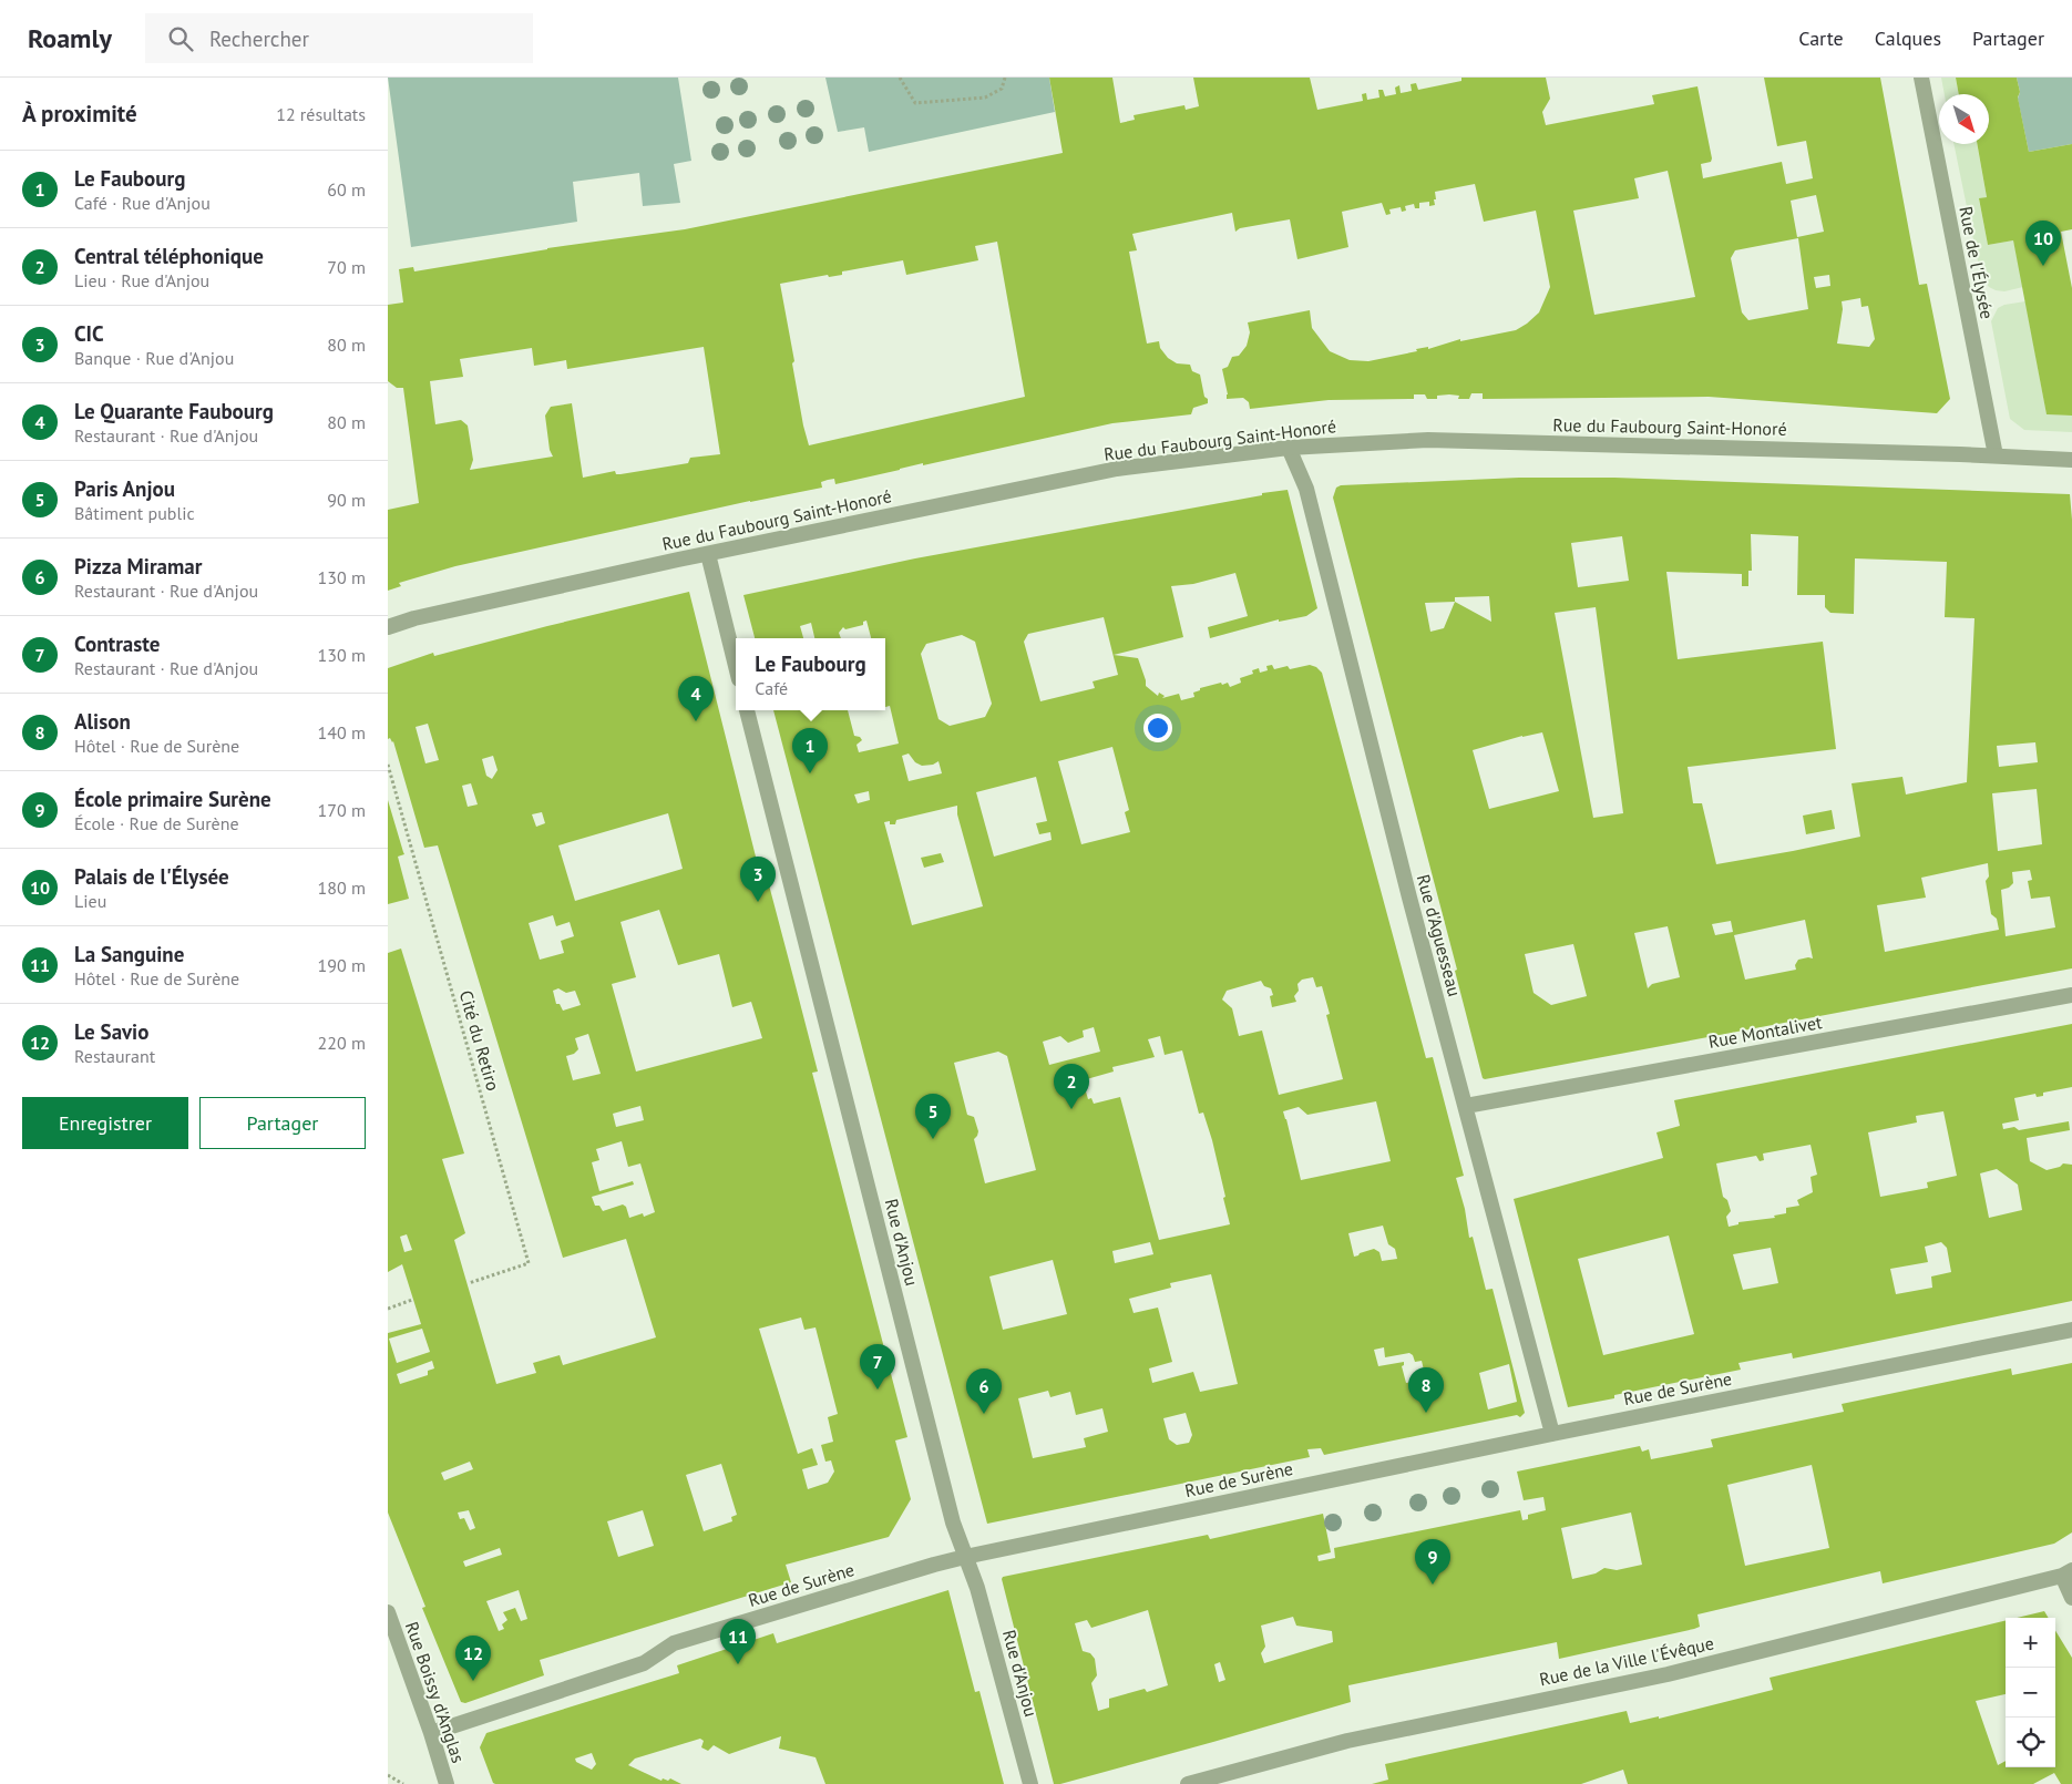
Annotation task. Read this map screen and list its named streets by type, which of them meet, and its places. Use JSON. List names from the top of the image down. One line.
{"streets":{"street":["Rue de l'Élysée","Rue du Faubourg Saint-Honoré","Rue d'Aguesseau","Rue Montalivet","Rue d'Anjou","Rue de Surène","Rue de la Ville l'Évêque","Rue Boissy d'Anglas"],"path":["Cité du Retiro"]},"crossings":[["Rue de l'Élysée","Rue du Faubourg Saint-Honoré"],["Rue du Faubourg Saint-Honoré","Rue d'Aguesseau"],["Rue d'Aguesseau","Rue Montalivet"],["Rue d'Aguesseau","Rue de Surène"],["Rue d'Anjou","Rue de Surène"],["Rue de Surène","Rue Boissy d'Anglas"]],"north":"bottom right","page":{"header":"Roamly","search":"Rechercher","nav":["Carte","Calques","Partager"],"heading":["À proximité","12 résultats"],"list":[{"mark":"1","name":"Le Faubourg","note":"Café · Rue d'Anjou","value":"60 m"},{"mark":"2","name":"Central téléphonique","note":"Lieu · Rue d'Anjou","value":"70 m"},{"mark":"3","name":"CIC","note":"Banque · Rue d'Anjou","value":"80 m"},{"mark":"4","name":"Le Quarante Faubourg","note":"Restaurant · Rue d'Anjou","value":"80 m"},{"mark":"5","name":"Paris Anjou","note":"Bâtiment public","value":"90 m"},{"mark":"6","name":"Pizza Miramar","note":"Restaurant · Rue d'Anjou","value":"130 m"},{"mark":"7","name":"Contraste","note":"Restaurant · Rue d'Anjou","value":"130 m"},{"mark":"8","name":"Alison","note":"Hôtel · Rue de Surène","value":"140 m"},{"mark":"9","name":"École primaire Surène","note":"École · Rue de Surène","value":"170 m"},{"mark":"10","name":"Palais de l'Élysée","note":"Lieu","value":"180 m"},{"mark":"11","name":"La Sanguine","note":"Hôtel · Rue de Surène","value":"190 m"},{"mark":"12","name":"Le Savio","note":"Restaurant","value":"220 m"}],"pins":["10","4","1","3","2","5","7","8","6","9","11","12"],"popup":["Le Faubourg","Café"],"buttons":["Enregistrer","Partager"],"map_buttons":["+","−"]}}
